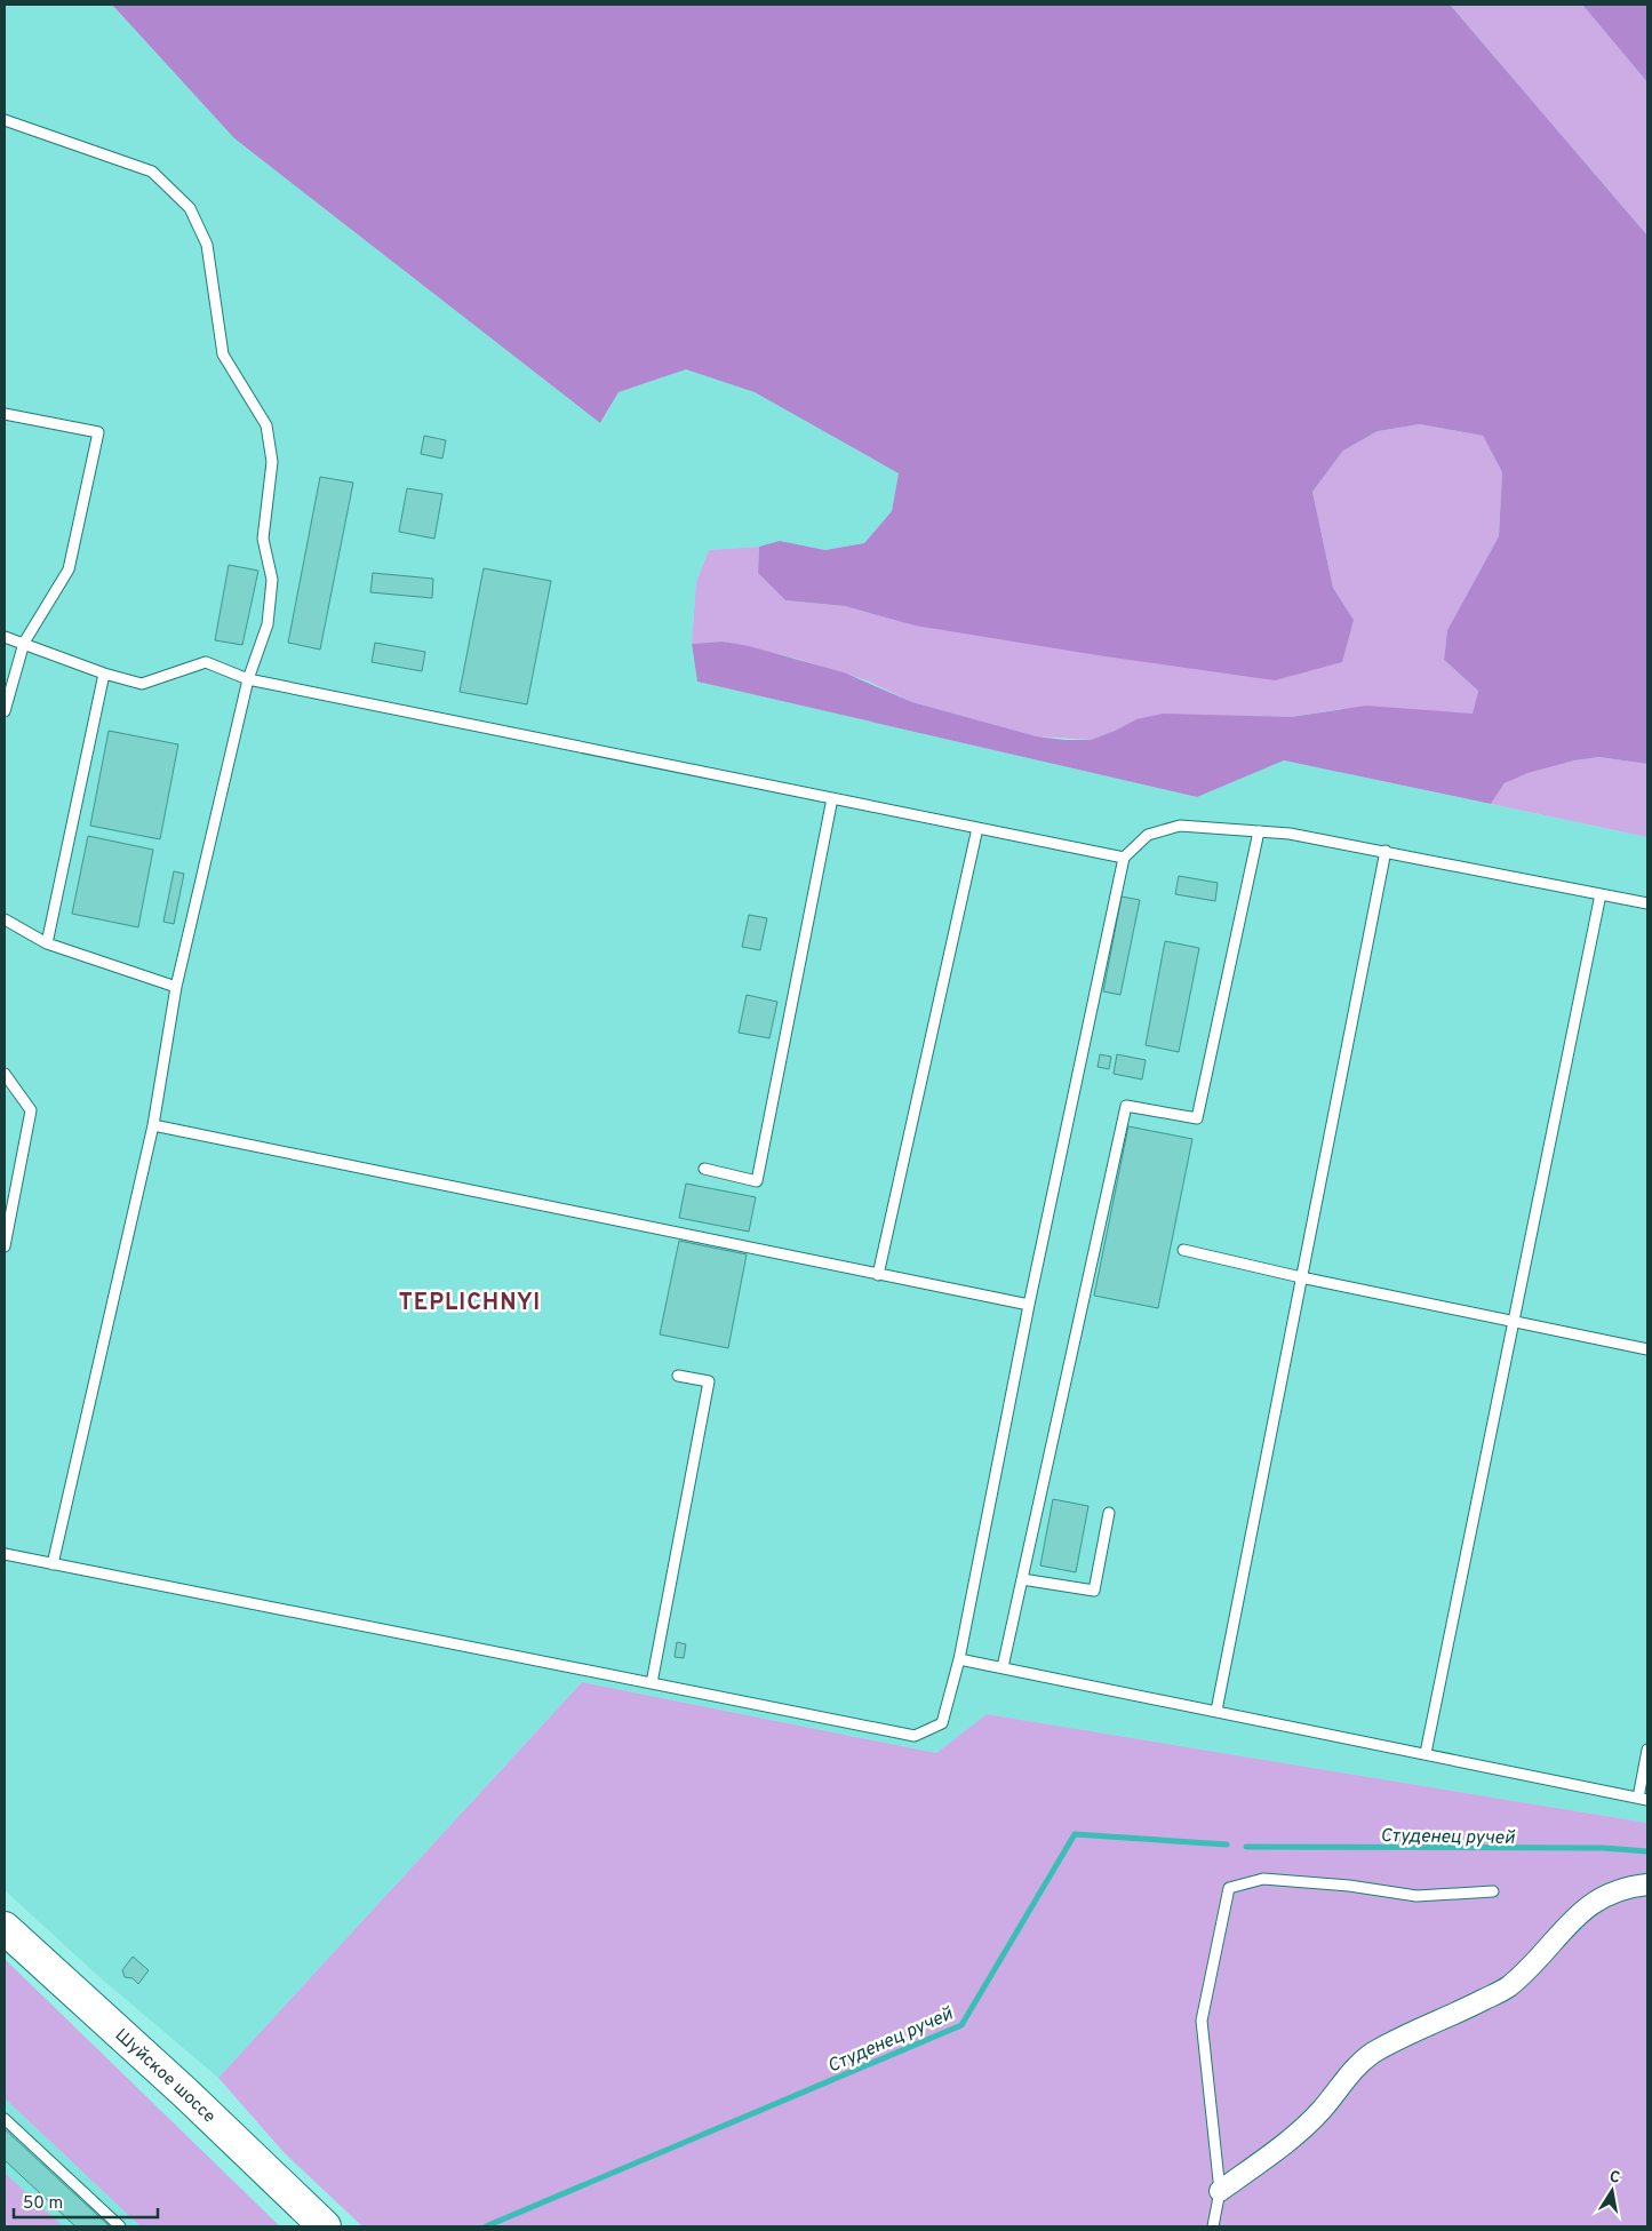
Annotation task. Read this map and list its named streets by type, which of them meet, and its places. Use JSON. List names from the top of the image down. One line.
{"streets":{"main road":["Шуйское шоссе"]},"districts":["TEPLICHNYI"],"water":["Студенец ручей"],"scale_bar":"50 m","north":"top"}
